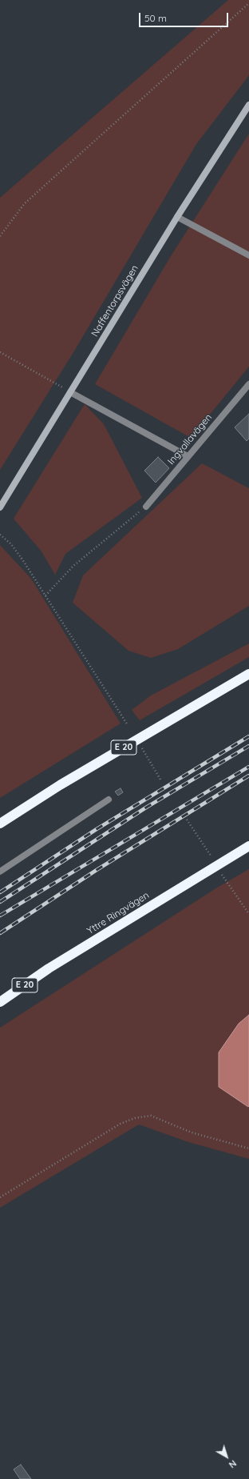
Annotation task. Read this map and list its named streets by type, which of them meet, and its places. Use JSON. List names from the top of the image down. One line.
{"streets":{"highway":["E 20","Yttre Ringvägen"],"street":["Naffentorpsvägen"],"lane":["Ingvallavägen"]},"scale_bar":"50 m","north":"bottom right"}
